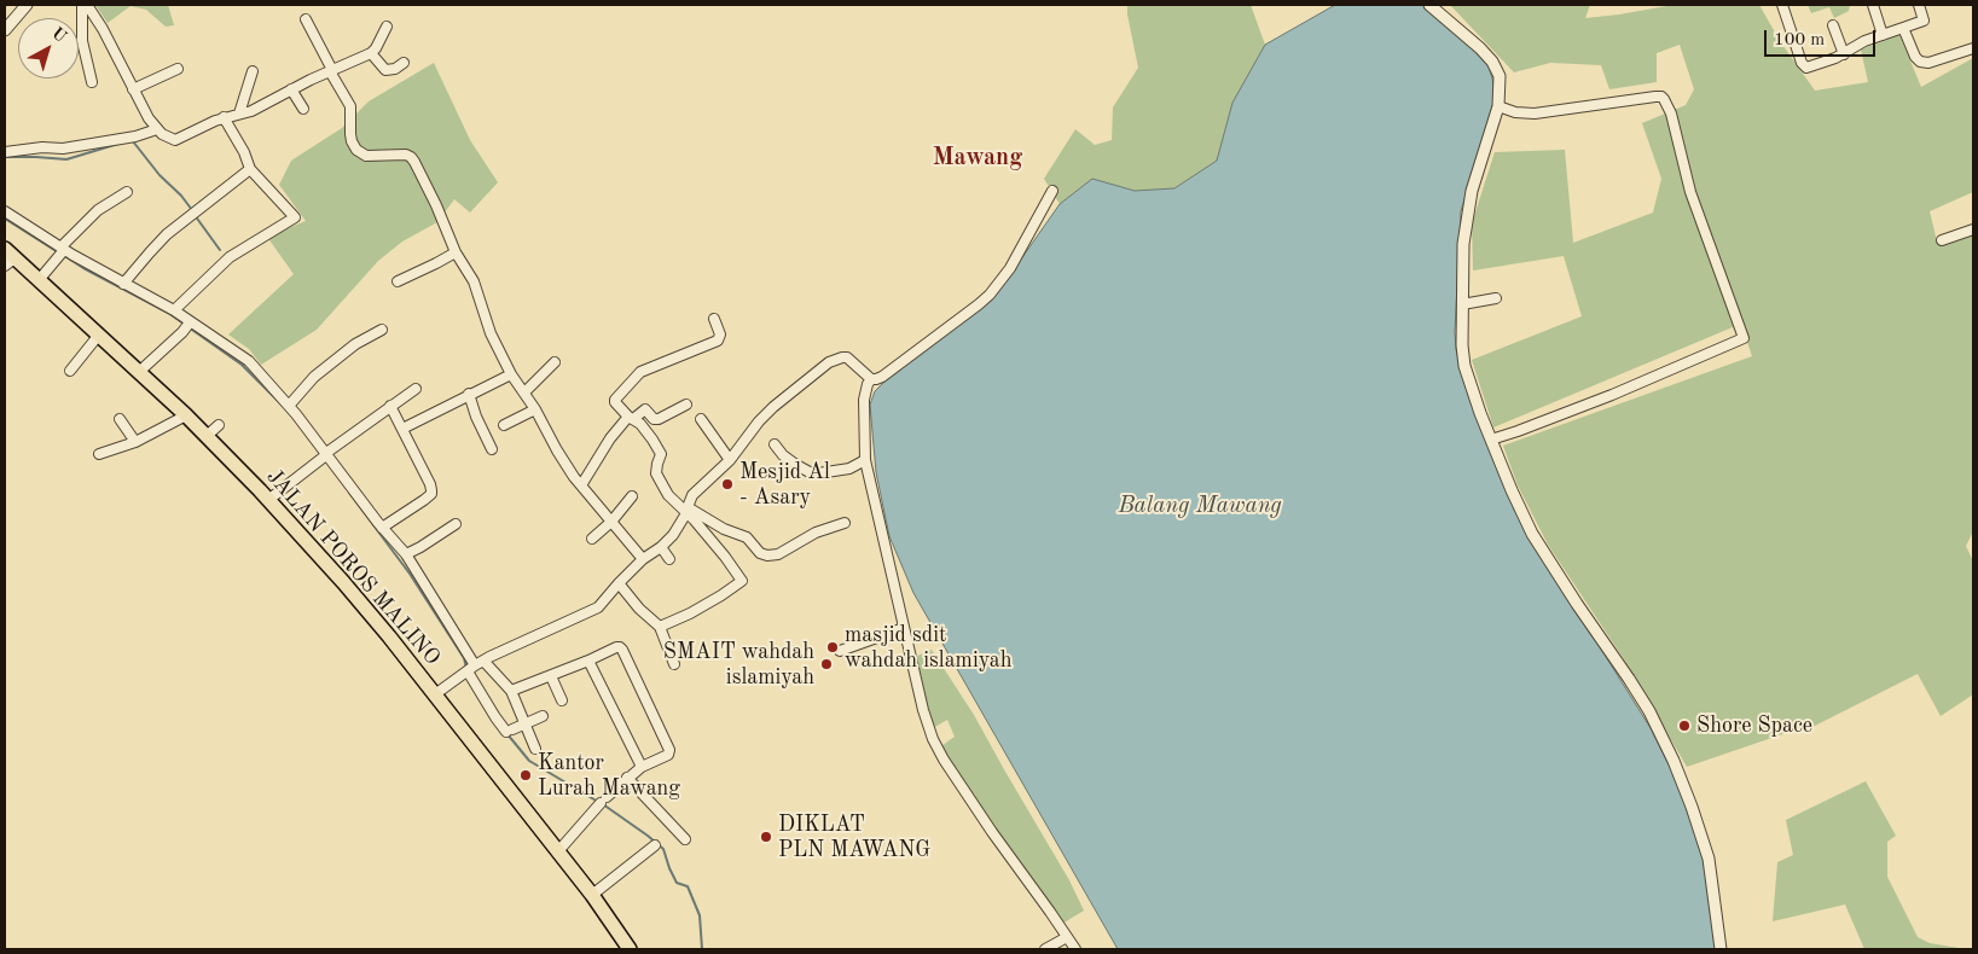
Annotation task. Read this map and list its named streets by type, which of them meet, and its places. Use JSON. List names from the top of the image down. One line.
{"streets":{"main road":["JALAN POROS MALINO"]},"districts":["Mawang"],"water":["Balang Mawang"],"places":["Mesjid Al - Asary","masjid sdit wahdah islamiyah","SMAIT wahdah islamiyah","Shore Space","Kantor Lurah Mawang","DIKLAT PLN MAWANG"],"scale_bar":"100 m","north":"top right"}
